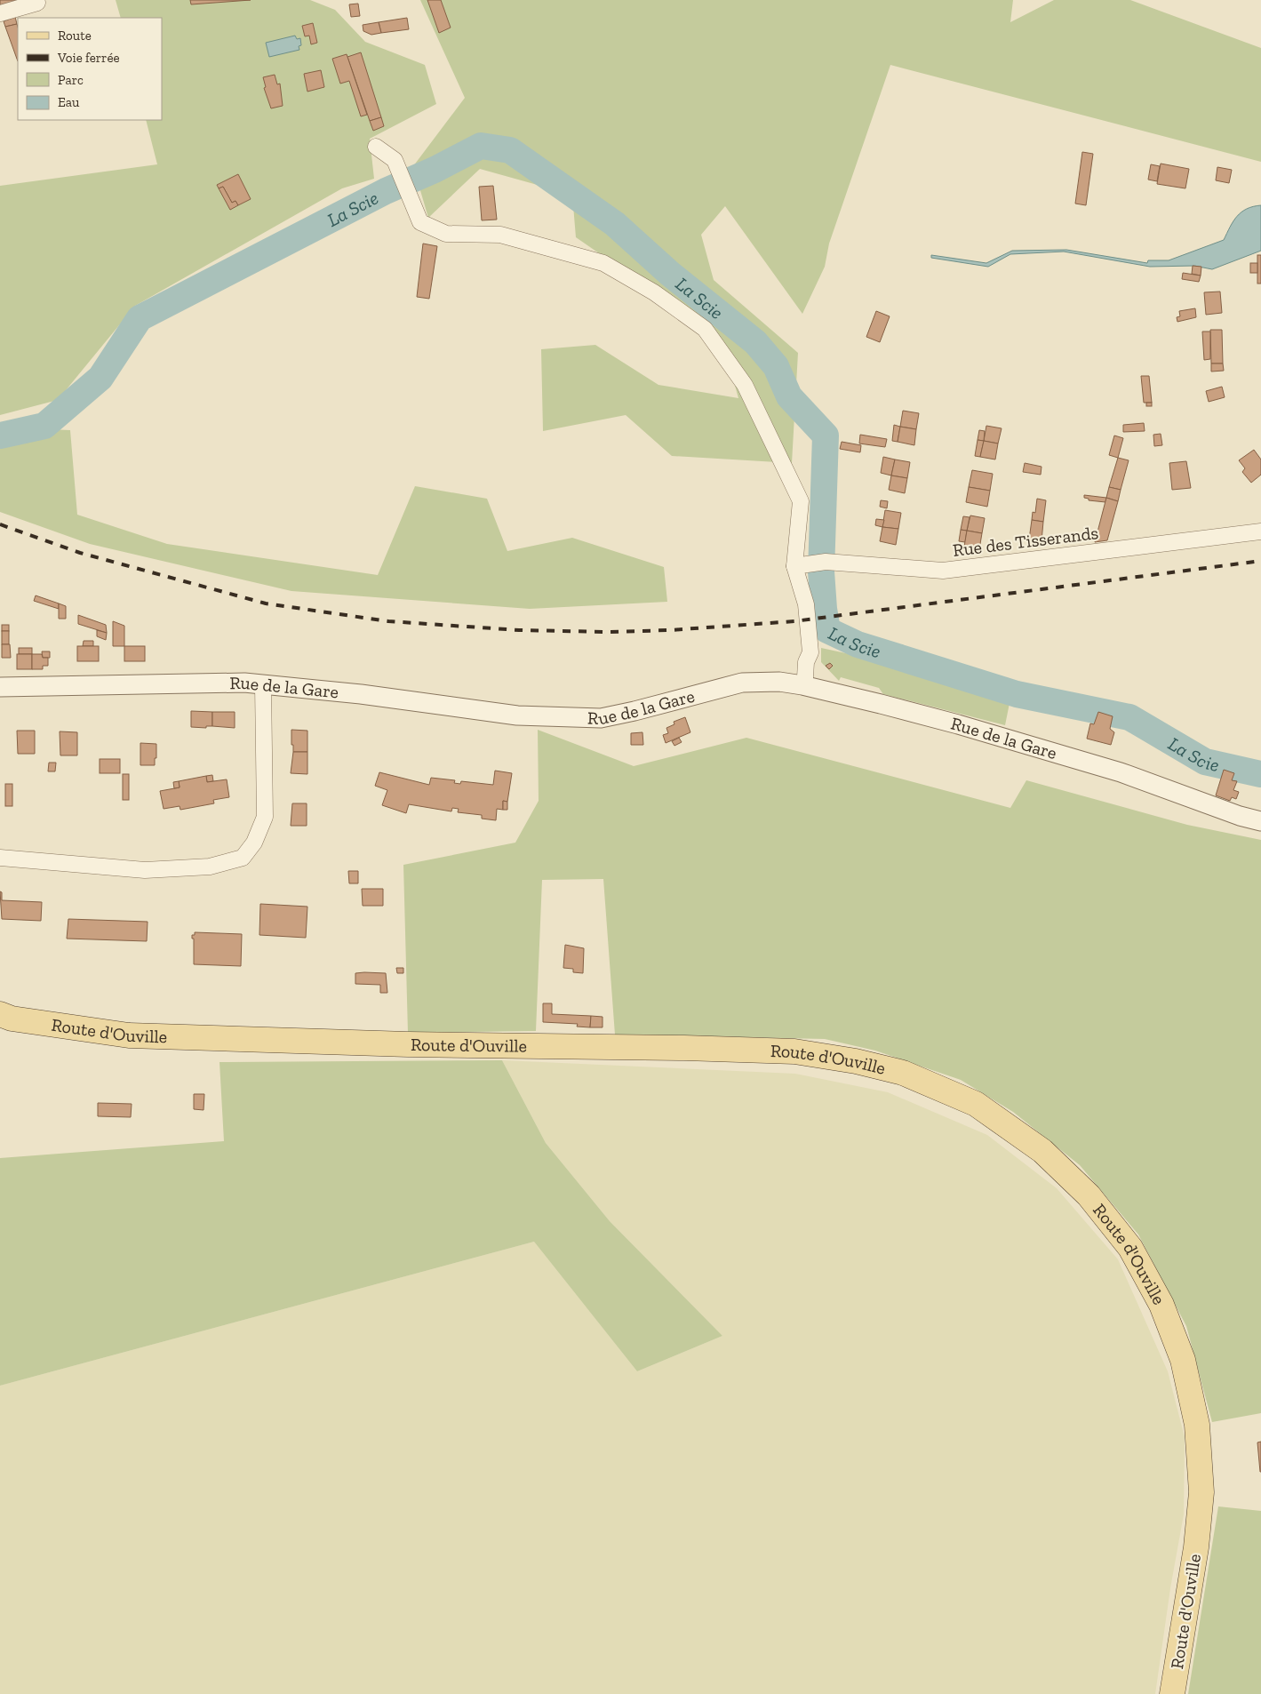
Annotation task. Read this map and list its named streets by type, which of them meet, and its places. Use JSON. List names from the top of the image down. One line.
{"streets":{"main road":["Route d'Ouville"],"street":["Rue des Tisserands","Rue de la Gare"]},"water":["La Scie"],"legend":["Route","Voie ferrée","Parc","Eau"]}
